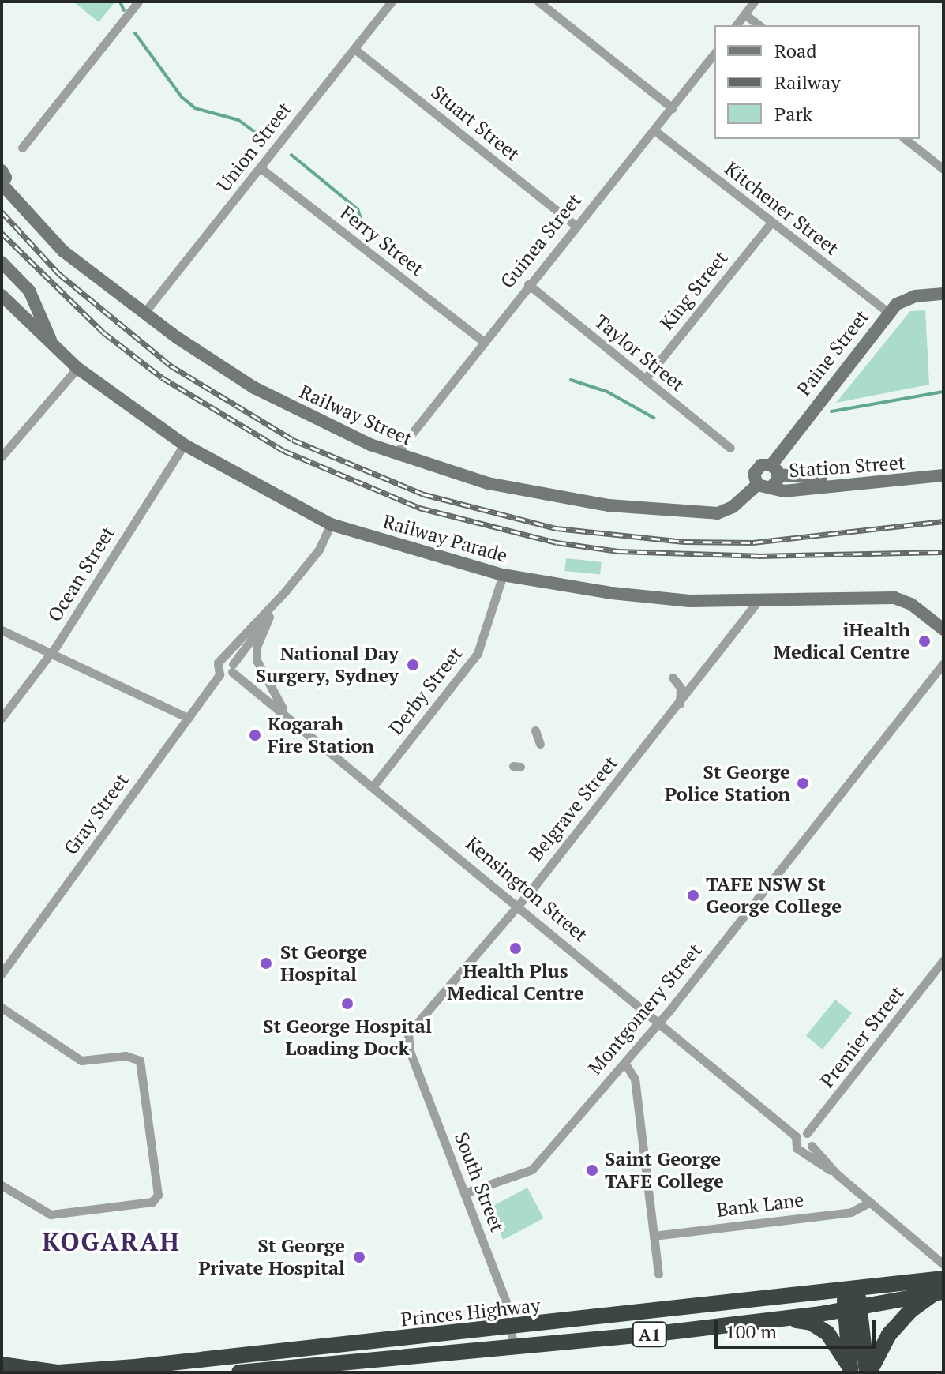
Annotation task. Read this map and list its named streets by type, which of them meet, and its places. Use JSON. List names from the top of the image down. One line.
{"streets":{"highway":["Princes Highway","A1"],"main road":["Paine Street","Railway Street","Station Street","Railway Parade"],"street":["Stuart Street","Union Street","Kitchener Street","Ferry Street","Guinea Street","King Street","Taylor Street","Ocean Street","Derby Street","Belgrave Street","Gray Street","Kensington Street","Montgomery Street","Premier Street","South Street","Bank Lane"]},"crossings":[["Stuart Street","Union Street"],["Stuart Street","Guinea Street"],["Union Street","Ferry Street"],["Union Street","Railway Street"],["Kitchener Street","Guinea Street"],["Kitchener Street","King Street"],["Kitchener Street","Paine Street"],["Ferry Street","Guinea Street"],["Guinea Street","Taylor Street"],["Guinea Street","Railway Street"],["King Street","Taylor Street"],["Paine Street","Railway Street"],["Paine Street","Station Street"],["Railway Street","Station Street"],["Railway Parade","Ocean Street"],["Railway Parade","Derby Street"],["Railway Parade","Belgrave Street"],["Derby Street","Kensington Street"],["Belgrave Street","Kensington Street"],["Belgrave Street","South Street"],["Kensington Street","Montgomery Street"],["Montgomery Street","South Street"],["South Street","Princes Highway"],["Princes Highway","A1"]],"districts":["KOGARAH"],"places":["iHealth Medical Centre","National Day Surgery, Sydney","Kogarah Fire Station","St George Police Station","TAFE NSW St George College","Health Plus Medical Centre","St George Hospital","St George Hospital Loading Dock","Saint George TAFE College","St George Private Hospital"],"legend":["Road","Railway","Park"],"scale_bar":"100 m"}
